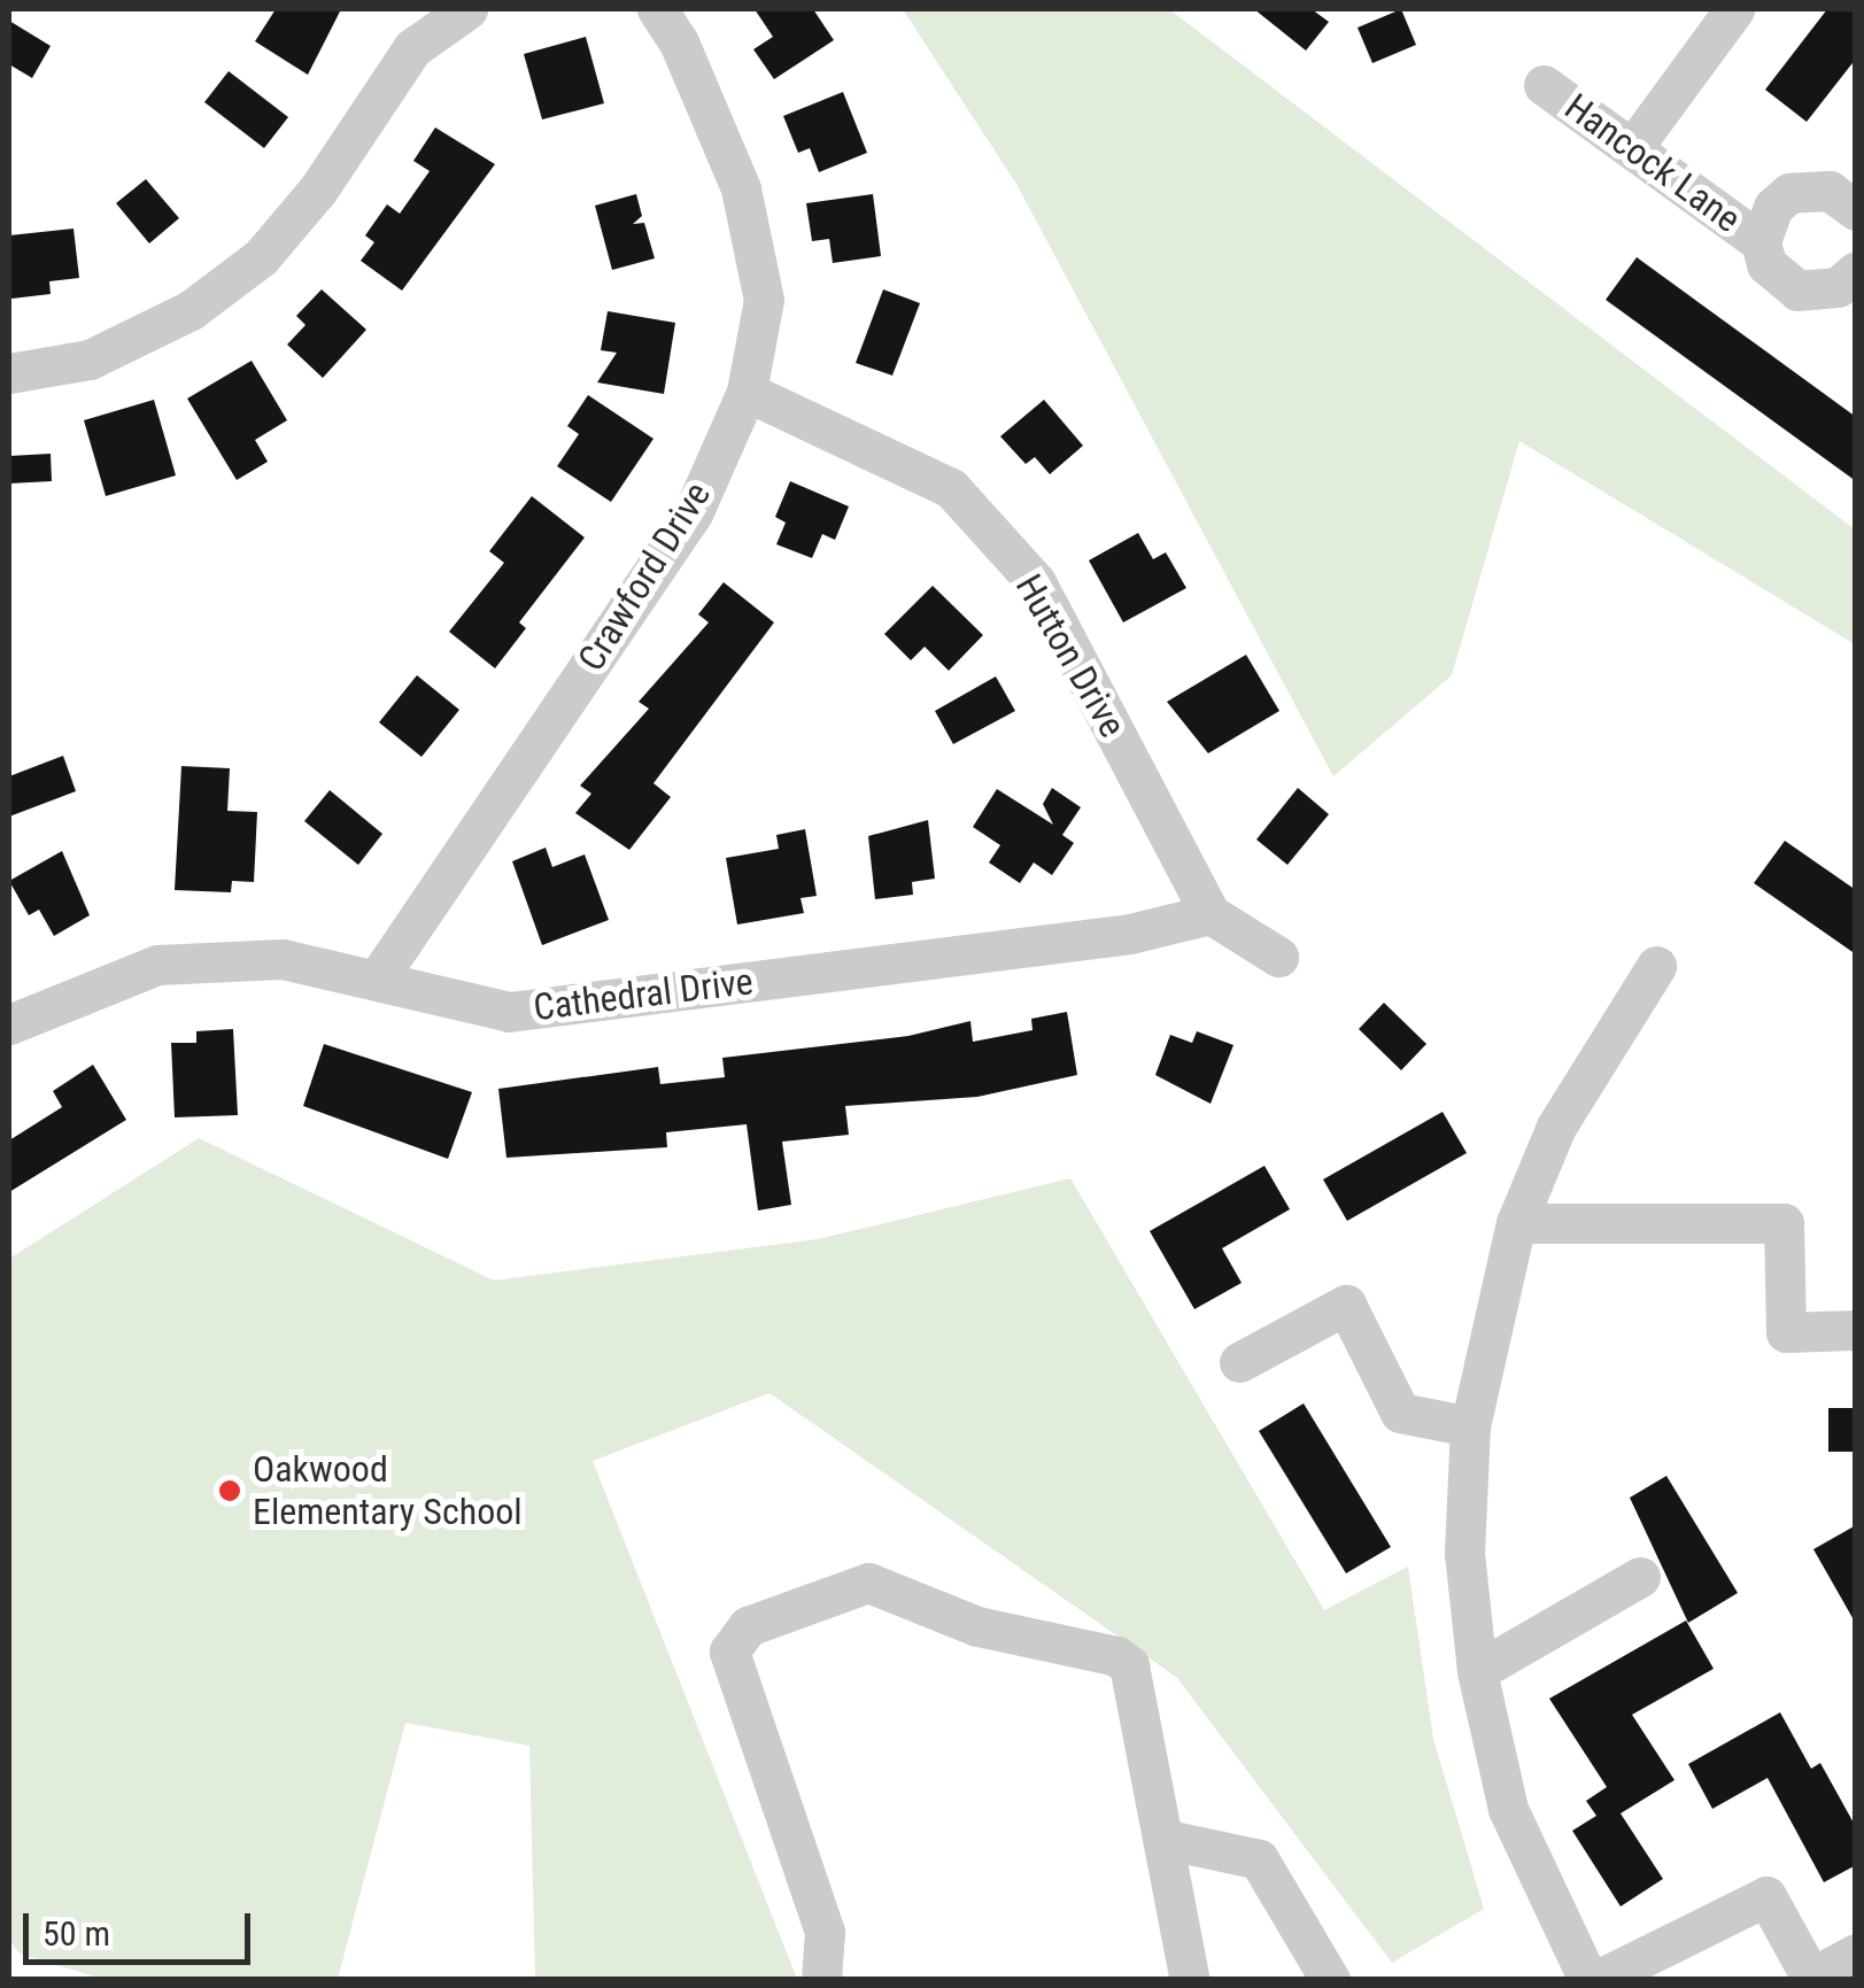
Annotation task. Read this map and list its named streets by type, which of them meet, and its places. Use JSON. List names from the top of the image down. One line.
{"streets":{"street":["Hancock Lane","Crawford Drive","Hutton Drive","Cathedral Drive"]},"crossings":[["Crawford Drive","Hutton Drive"],["Crawford Drive","Cathedral Drive"],["Hutton Drive","Cathedral Drive"]],"places":["Oakwood Elementary School"],"scale_bar":"50 m"}
